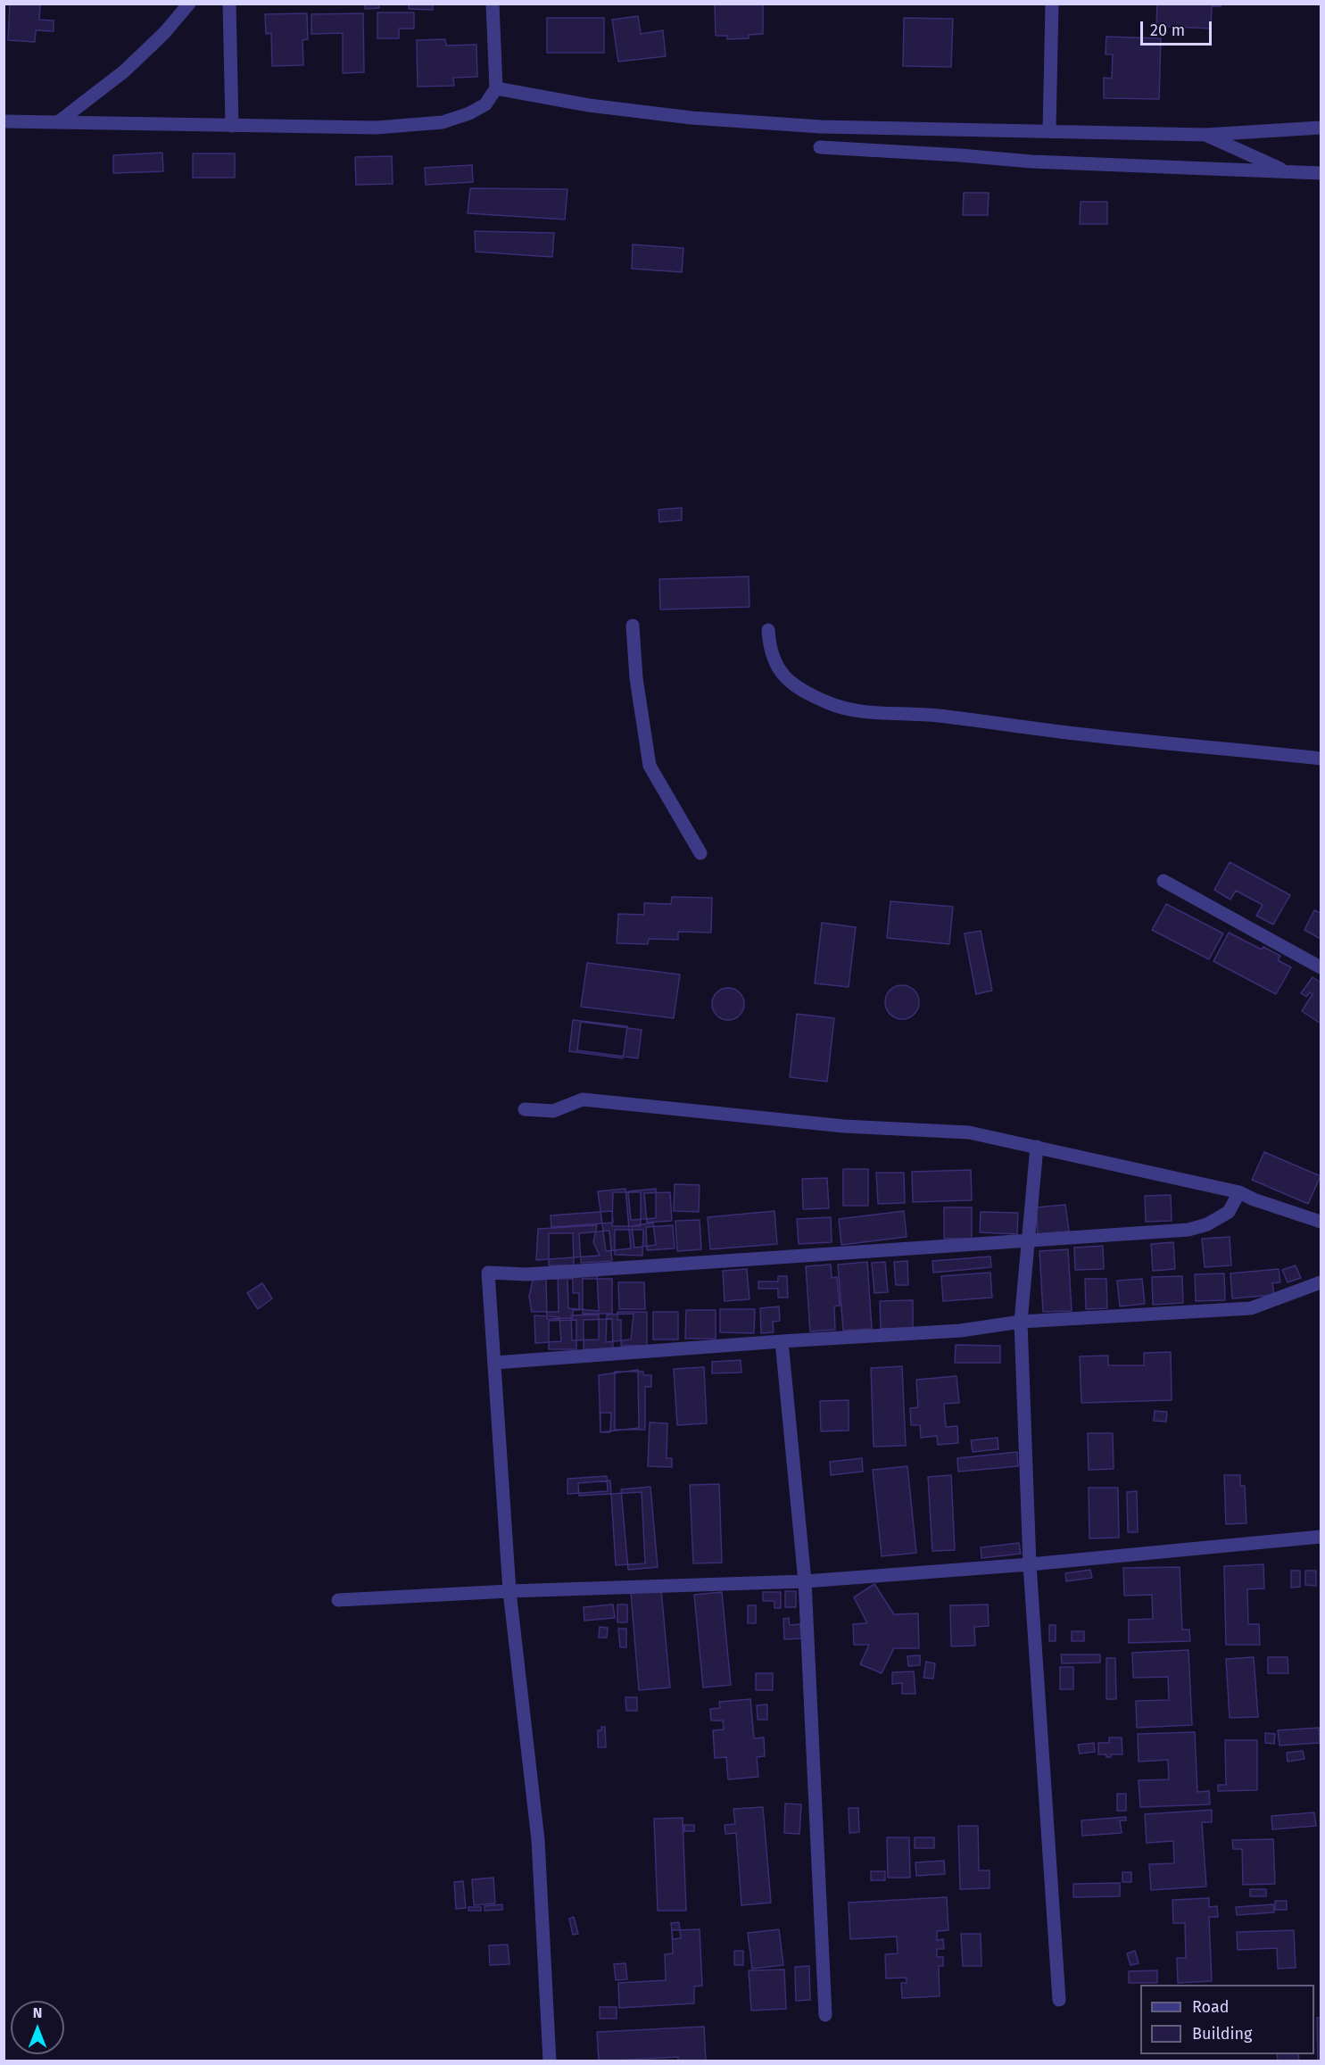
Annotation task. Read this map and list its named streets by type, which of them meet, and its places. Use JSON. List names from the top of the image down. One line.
{"legend":["Road","Building"],"scale_bar":"20 m","north":"top"}
